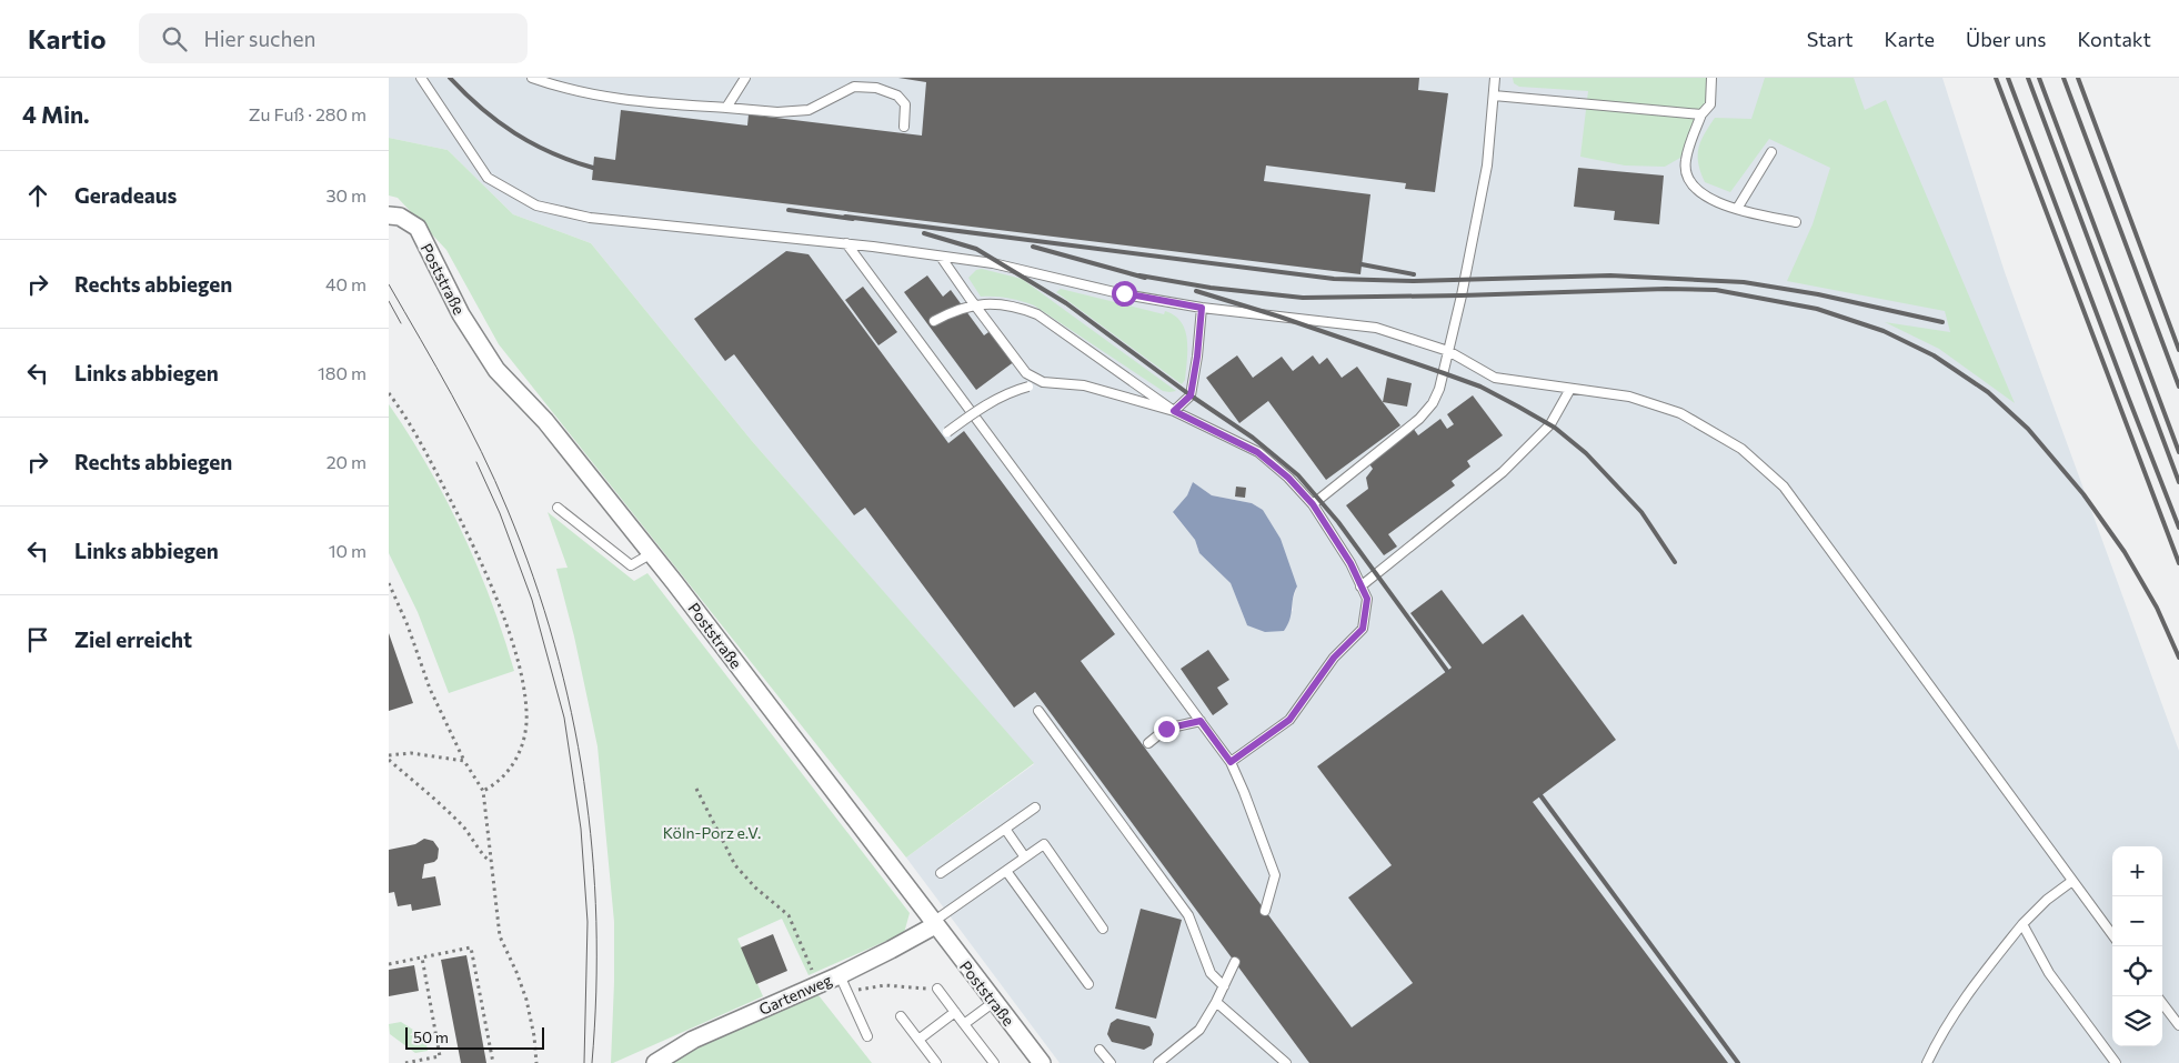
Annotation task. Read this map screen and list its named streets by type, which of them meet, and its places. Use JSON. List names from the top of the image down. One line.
{"streets":{"street":["Poststraße","Gartenweg"]},"crossings":[["Poststraße","Gartenweg"]],"parks":["Köln-Porz e.V."],"scale_bar":"50 m","page":{"header":"Kartio","search":"Hier suchen","nav":["Start","Karte","Über uns","Kontakt"],"heading":["4 Min.","Zu Fuß · 280 m"],"list":[["Geradeaus","30 m"],["Rechts abbiegen","40 m"],["Links abbiegen","180 m"],["Rechts abbiegen","20 m"],["Links abbiegen","10 m"],"Ziel erreicht"],"map_buttons":["+","−"],"scale":"50 m"}}
